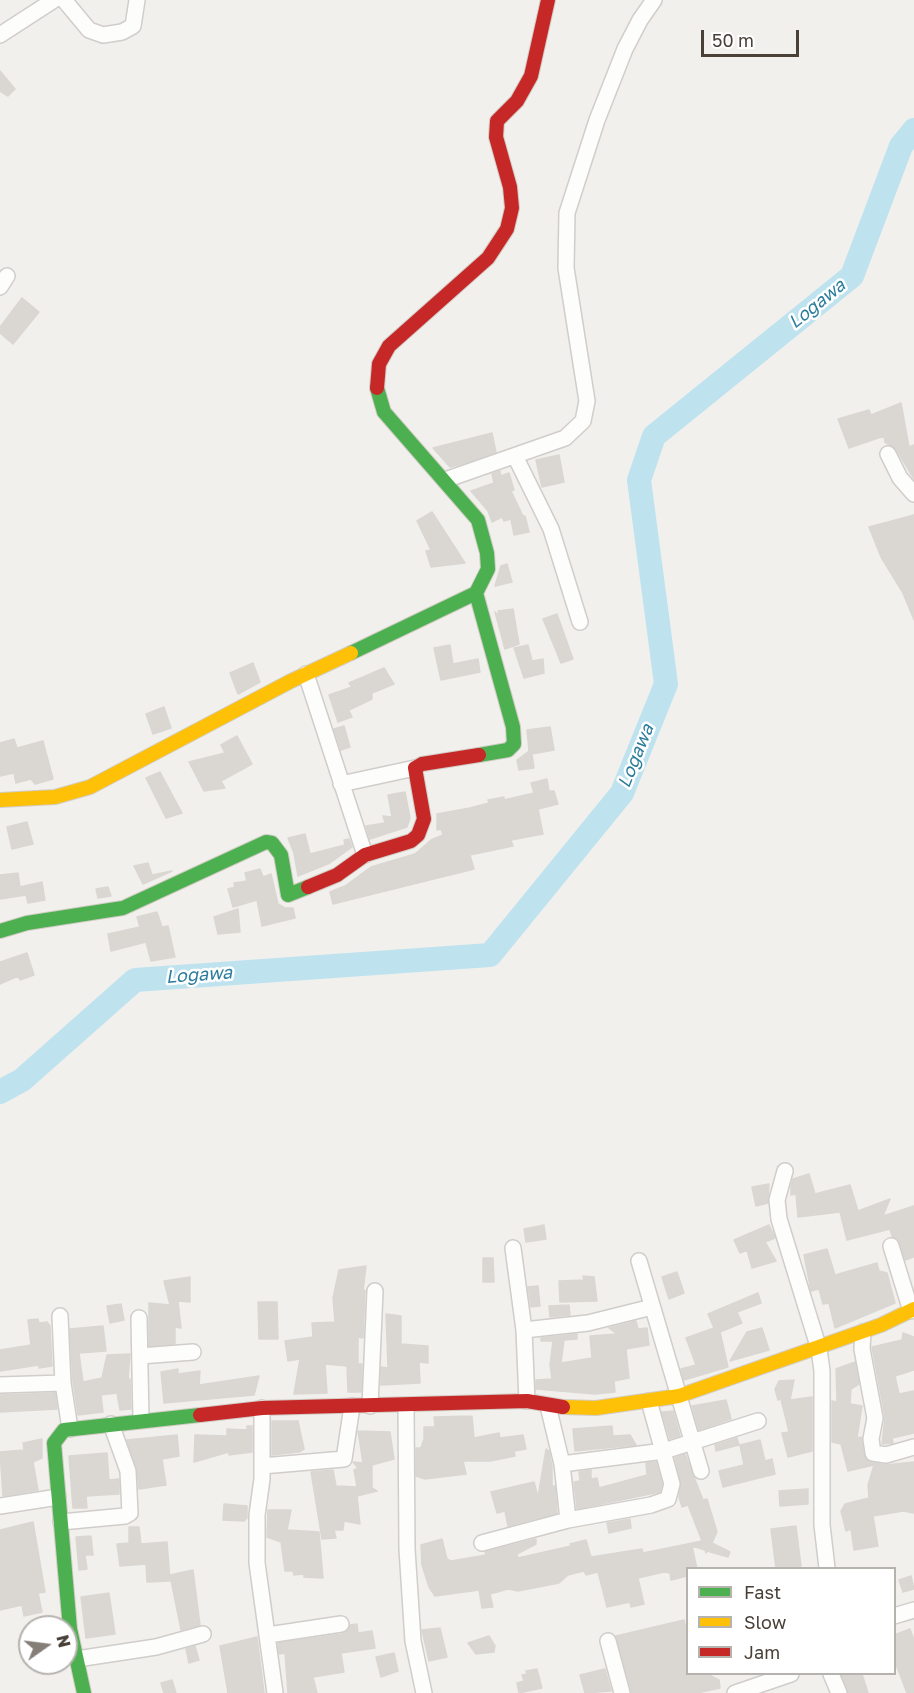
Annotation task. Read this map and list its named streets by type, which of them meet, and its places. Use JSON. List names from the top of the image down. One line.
{"water":["Logawa"],"legend":["Fast","Slow","Jam"],"scale_bar":"50 m","north":"right"}
